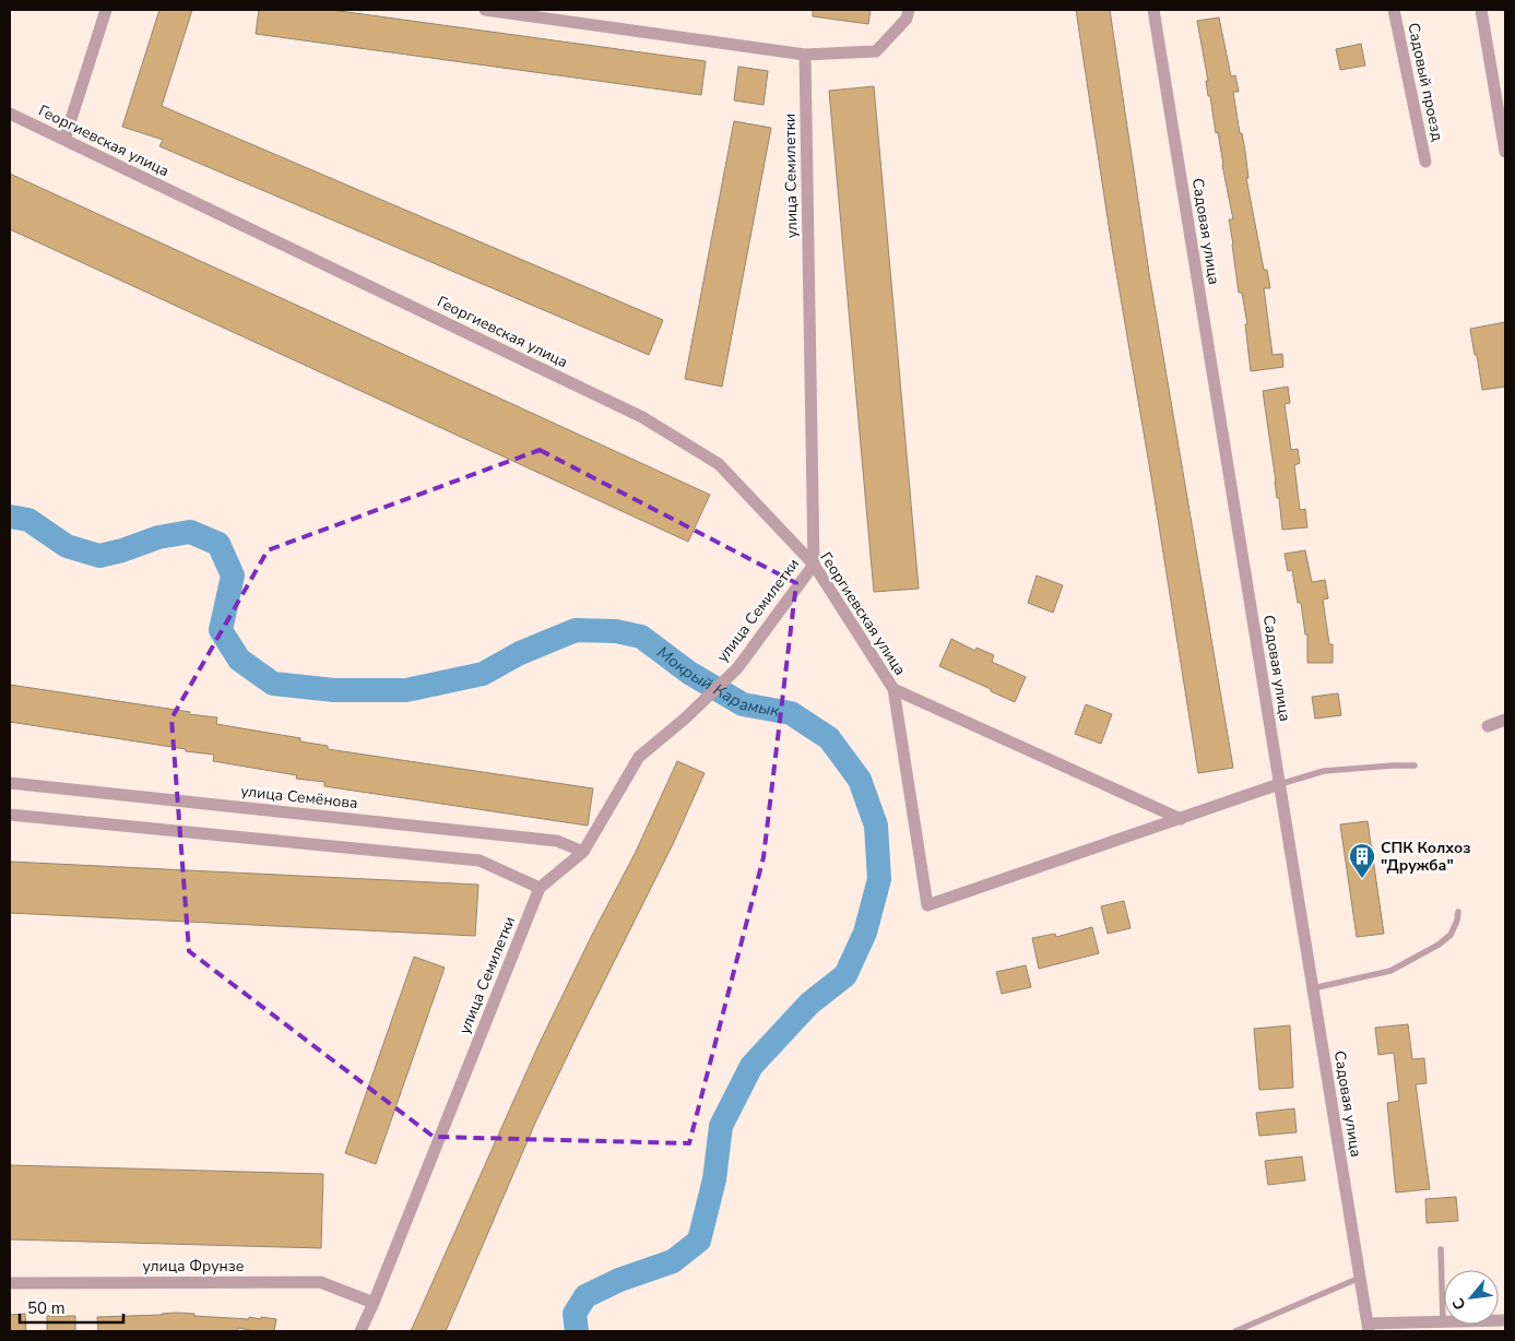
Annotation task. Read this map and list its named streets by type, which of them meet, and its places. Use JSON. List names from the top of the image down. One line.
{"streets":{"street":["Садовый проезд","Георгиевская улица","улица Семилетки","Садовая улица","улица Семёнова","улица Фрунзе"]},"crossings":[["Георгиевская улица","улица Семилетки"],["Георгиевская улица","Садовая улица"],["улица Семилетки","улица Семёнова"],["улица Семилетки","улица Фрунзе"]],"water":["Мокрый Карамык"],"places":{"building":["СПК Колхоз \"Дружба\""]},"scale_bar":"50 m","north":"bottom left"}
